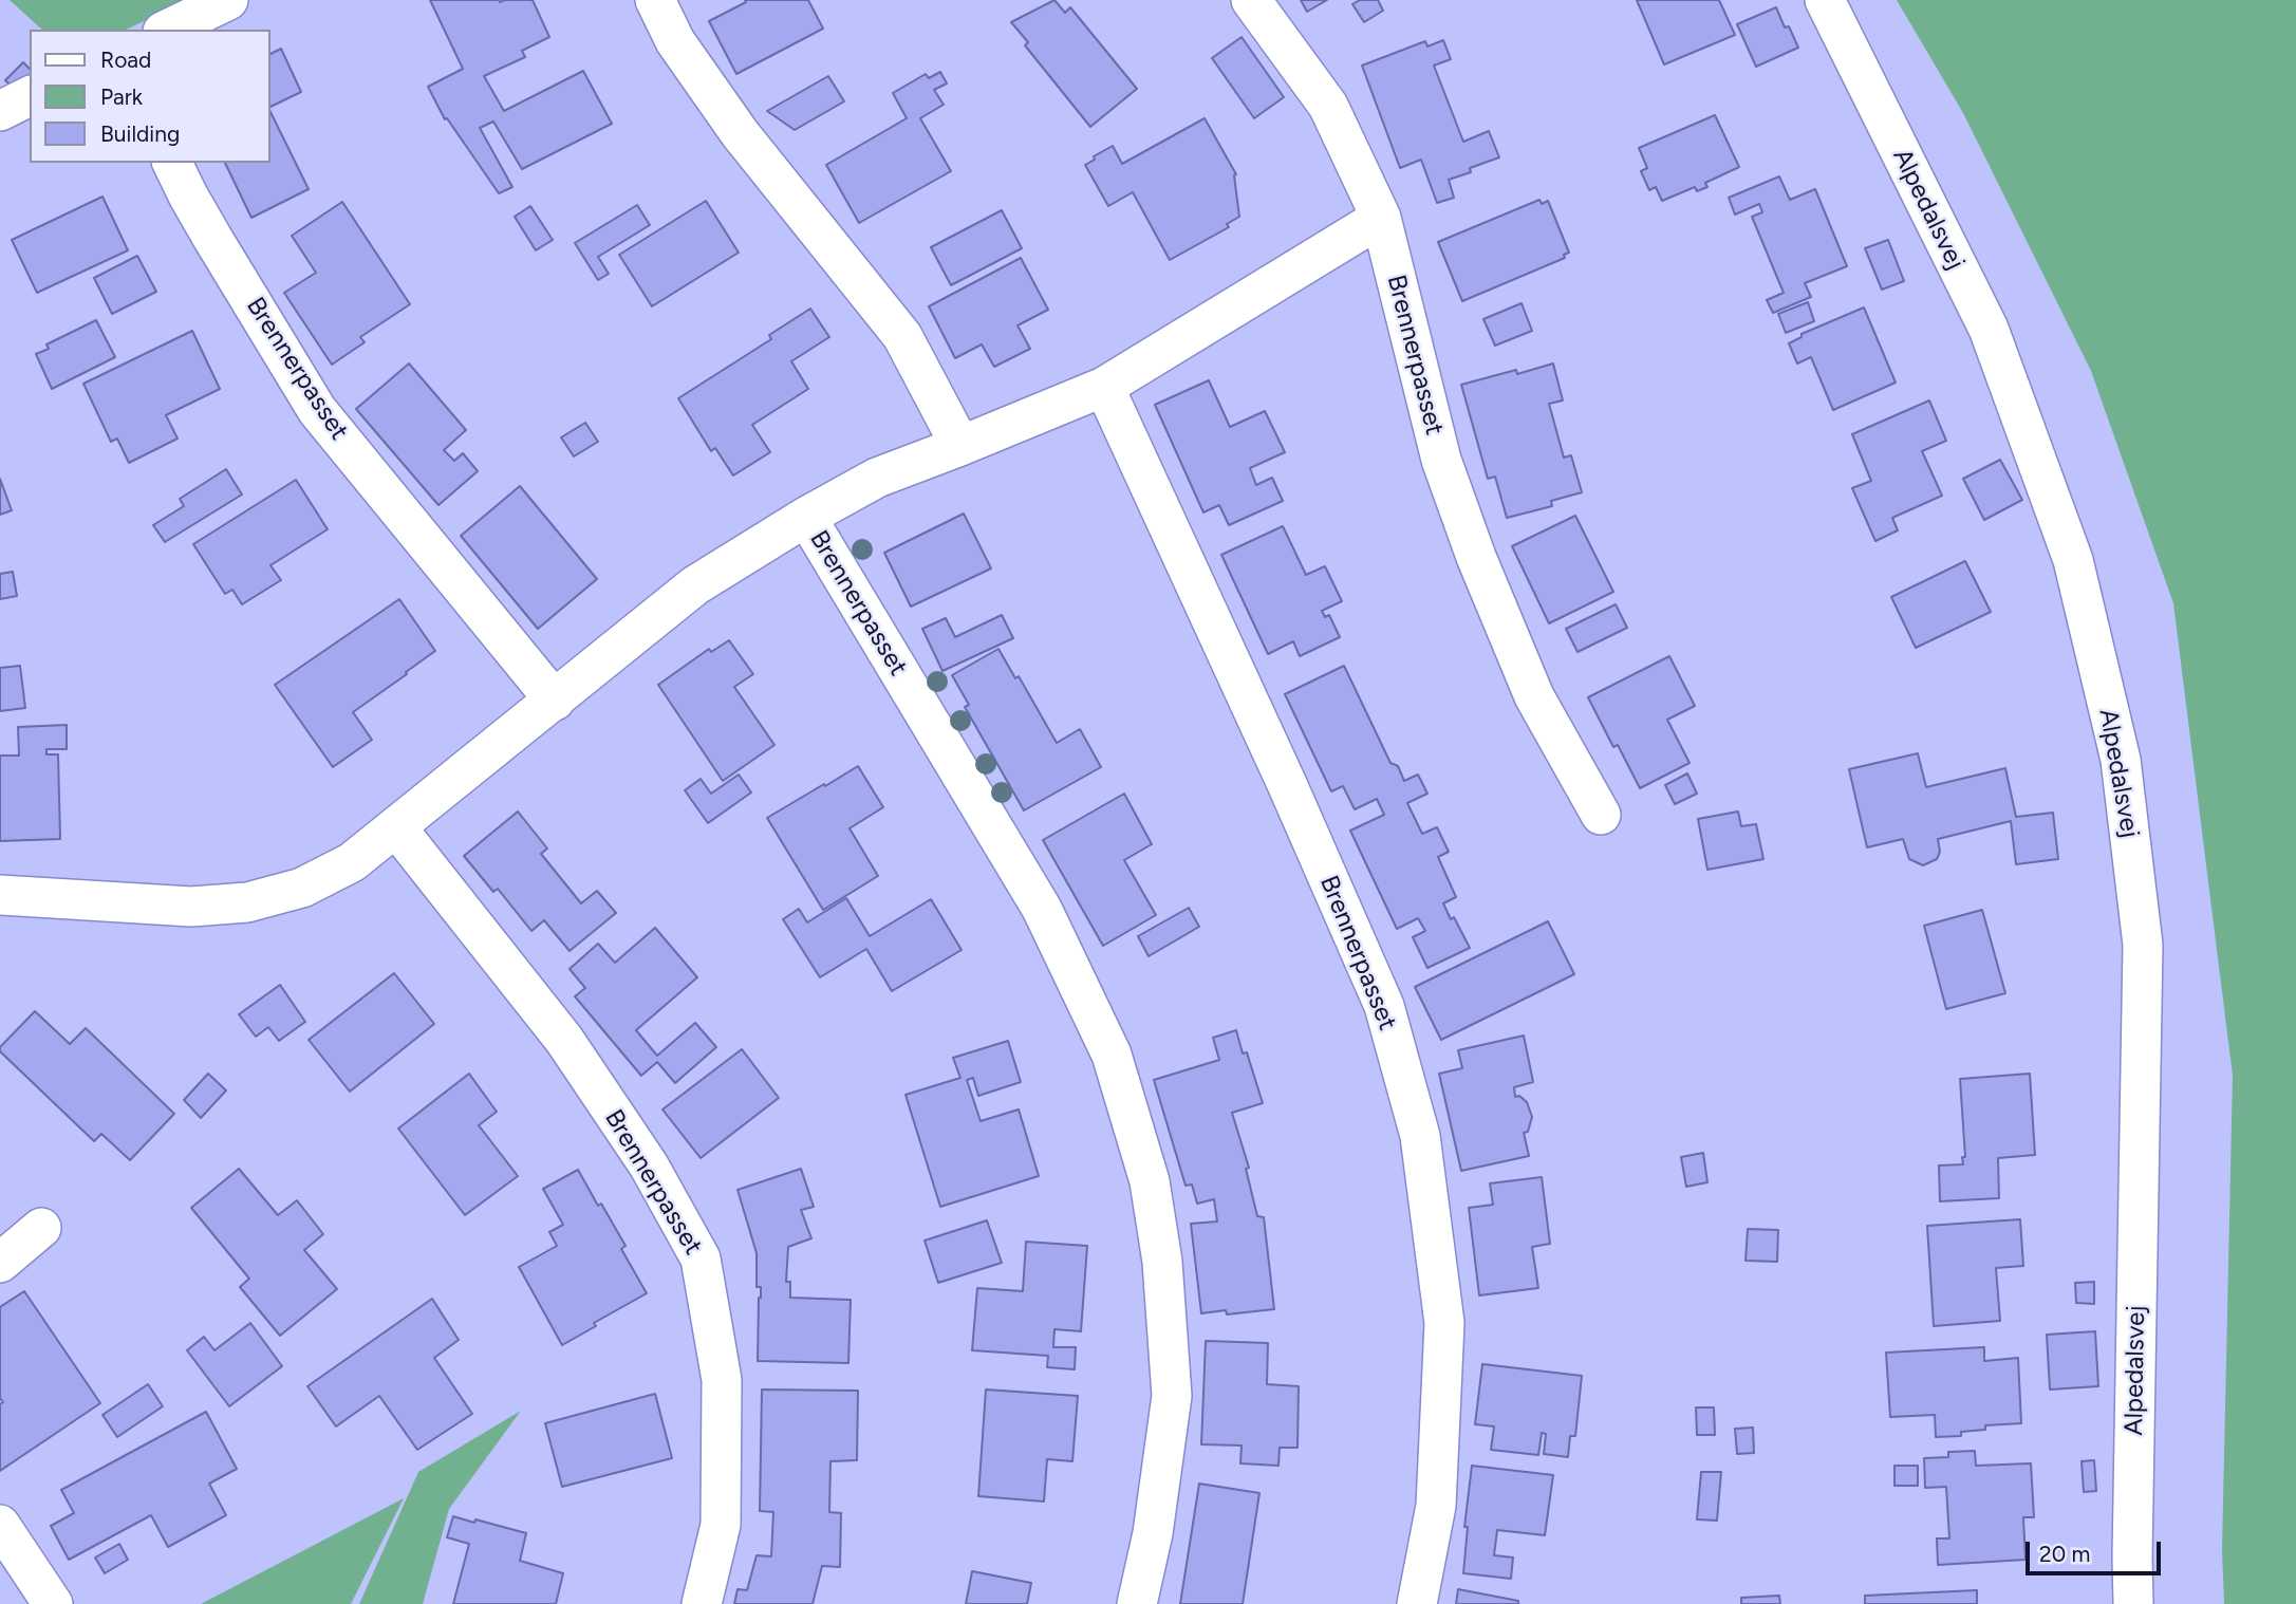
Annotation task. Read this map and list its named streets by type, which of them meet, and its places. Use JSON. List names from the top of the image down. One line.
{"streets":{"street":["Alpedalsvej","Brennerpasset"]},"legend":["Road","Park","Building"],"scale_bar":"20 m"}
